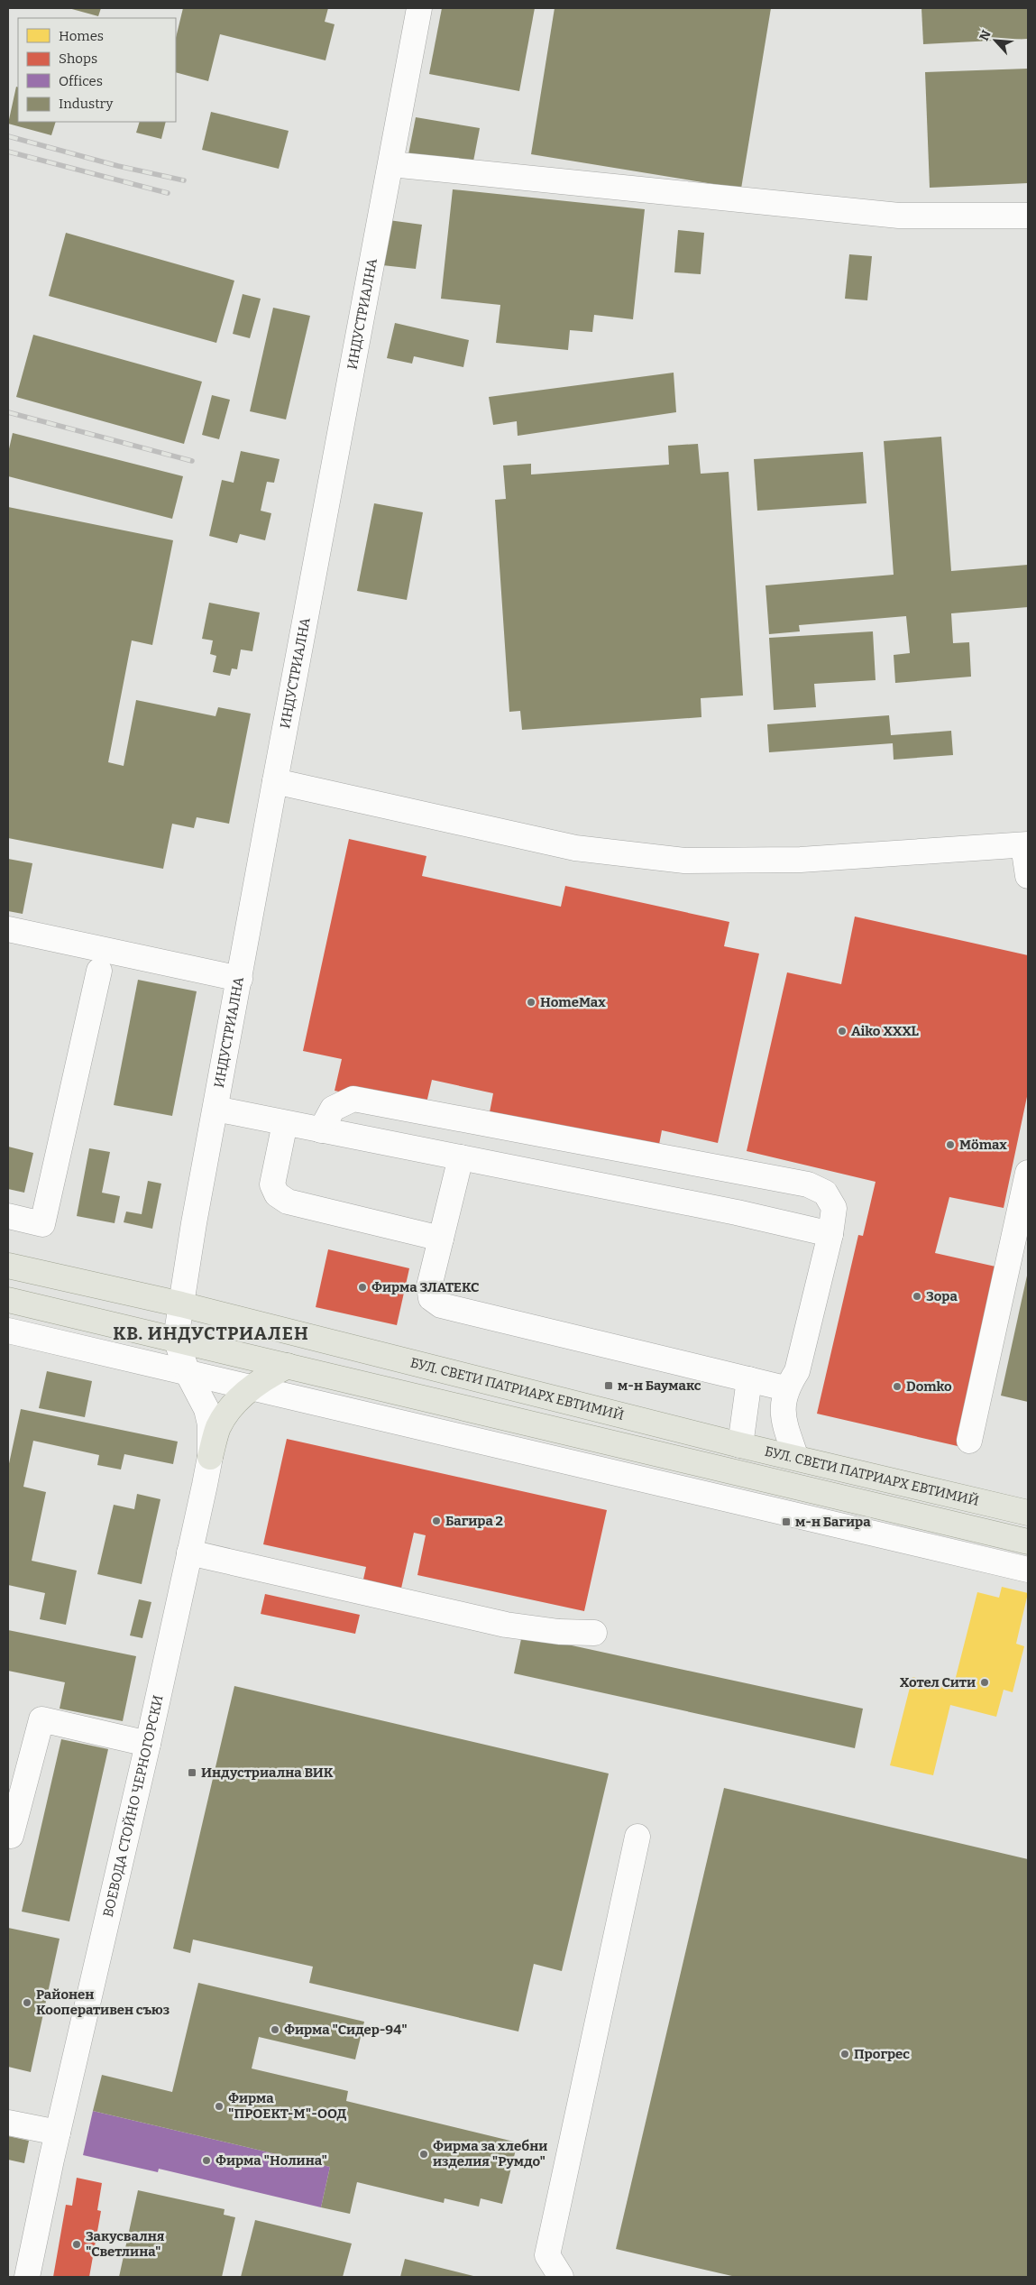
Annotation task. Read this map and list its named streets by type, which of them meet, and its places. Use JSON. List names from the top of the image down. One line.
{"streets":{"main road":["БУЛ. СВЕТИ ПАТРИАРХ ЕВТИМИЙ"],"street":["ИНДУСТРИАЛНА","ВОЕВОДА СТОЙНО ЧЕРНОГОРСКИ"]},"crossings":[["ИНДУСТРИАЛНА","БУЛ. СВЕТИ ПАТРИАРХ ЕВТИМИЙ"],["ИНДУСТРИАЛНА","ВОЕВОДА СТОЙНО ЧЕРНОГОРСКИ"],["БУЛ. СВЕТИ ПАТРИАРХ ЕВТИМИЙ","ВОЕВОДА СТОЙНО ЧЕРНОГОРСКИ"]],"districts":["КВ. ИНДУСТРИАЛЕН"],"places":{"other":["HomeMax","Aiko XXXL","Mömax","Фирма ЗЛАТЕКС","Зора","Domko","Багира 2","Хотел Сити","Районен Кооперативен съюз","Фирма \"Сидер-94\"","Прогрес","Фирма \"ПРОЕКТ-М\"-ООД","Фирма за хлебни изделия \"Румдо\"","Фирма \"Нолина\"","Закусвалня \"Светлина\""],"transit":["м-н Баумакс","м-н Багира","Индустриална ВИК"]},"legend":["Homes","Shops","Offices","Industry"],"north":"top left"}
